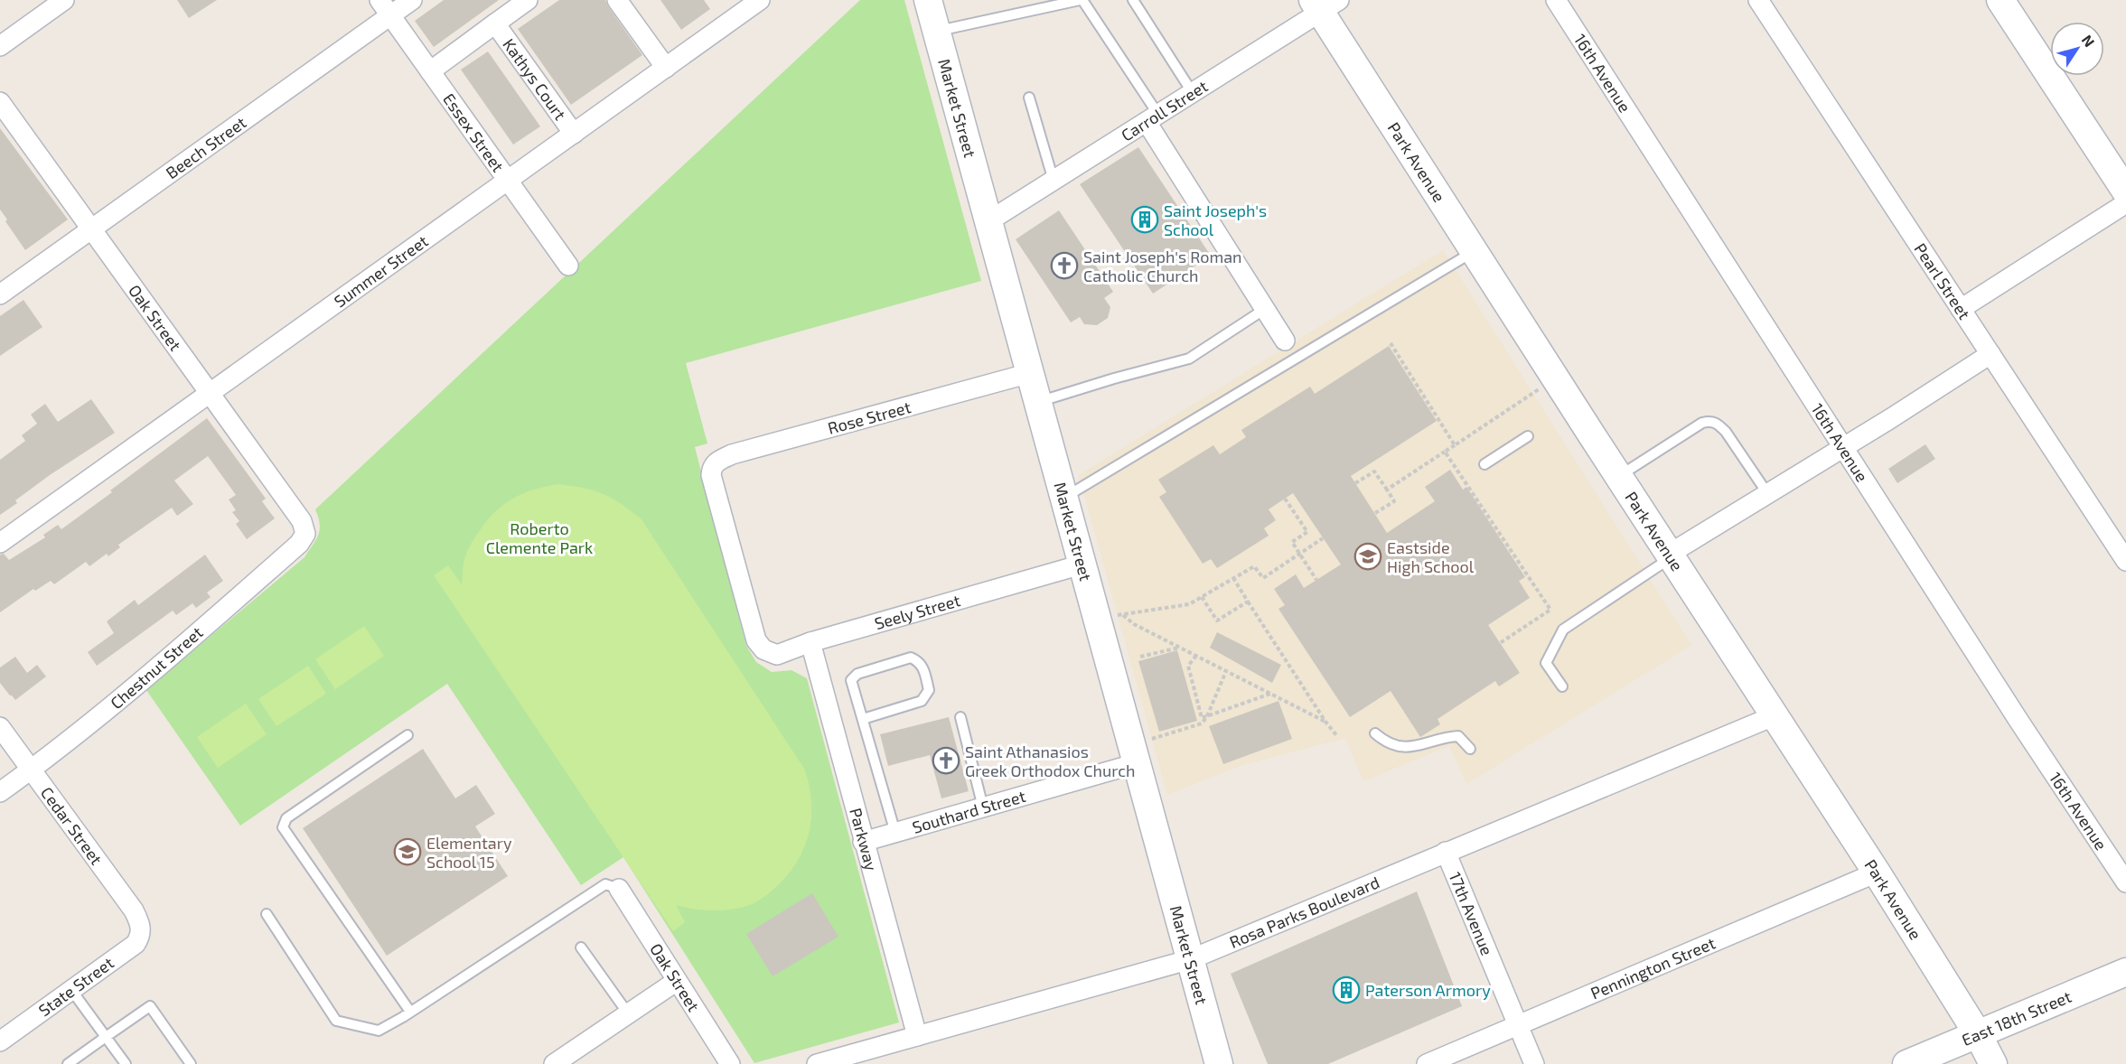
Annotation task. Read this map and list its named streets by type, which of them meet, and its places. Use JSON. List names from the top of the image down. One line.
{"streets":{"main road":["Market Street","Park Avenue","East 18th Street"],"street":["16th Avenue","Kathys Court","Carroll Street","Essex Street","Beech Street","Summer Street","Pearl Street","Oak Street","Rose Street","Seely Street","Chestnut Street","Southard Street","Cedar Street","Parkway","Rosa Parks Boulevard","17th Avenue","Pennington Street","State Street"]},"crossings":[["Kathys Court","Essex Street"],["Kathys Court","Summer Street"],["Market Street","Carroll Street"],["Market Street","Rose Street"],["Market Street","Seely Street"],["Market Street","Southard Street"],["Market Street","Rosa Parks Boulevard"],["Carroll Street","Park Avenue"],["Essex Street","Beech Street"],["Essex Street","Summer Street"],["Beech Street","Oak Street"],["Park Avenue","Rosa Parks Boulevard"],["Park Avenue","Pennington Street"],["Park Avenue","East 18th Street"],["Summer Street","Oak Street"],["Oak Street","Chestnut Street"],["Rose Street","Seely Street"],["Seely Street","Parkway"],["Chestnut Street","Cedar Street"],["Southard Street","Parkway"],["Cedar Street","State Street"],["Parkway","Rosa Parks Boulevard"],["Rosa Parks Boulevard","17th Avenue"],["17th Avenue","Pennington Street"]],"parks":["Roberto Clemente Park"],"places":{"building":["Saint Joseph's School","Paterson Armory"],"church":["Saint Joseph's Roman Catholic Church","Saint Athanasios Greek Orthodox Church"],"school or university":["Eastside High School","Elementary School 15"]},"north":"top right"}
